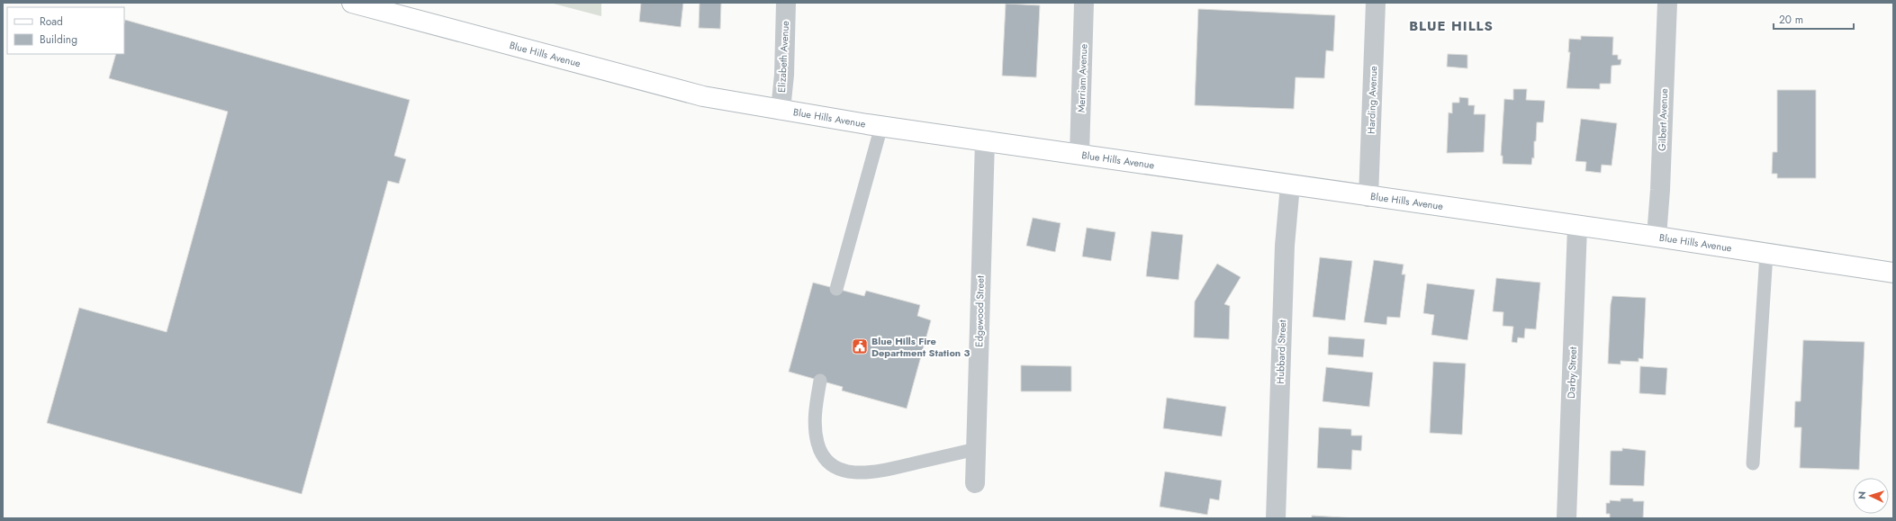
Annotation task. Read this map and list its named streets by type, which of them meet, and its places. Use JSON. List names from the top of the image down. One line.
{"streets":{"main road":["Blue Hills Avenue"],"street":["Elizabeth Avenue","Merriam Avenue","Harding Avenue","Gilbert Avenue","Edgewood Street","Hubbard Street","Darby Street"]},"crossings":[["Blue Hills Avenue","Elizabeth Avenue"],["Blue Hills Avenue","Merriam Avenue"],["Blue Hills Avenue","Harding Avenue"],["Blue Hills Avenue","Gilbert Avenue"],["Blue Hills Avenue","Edgewood Street"],["Blue Hills Avenue","Hubbard Street"],["Blue Hills Avenue","Darby Street"]],"districts":["BLUE HILLS"],"places":{"public building":["Blue Hills Fire Department Station 3"]},"legend":["Road","Building"],"scale_bar":"20 m","north":"left"}
